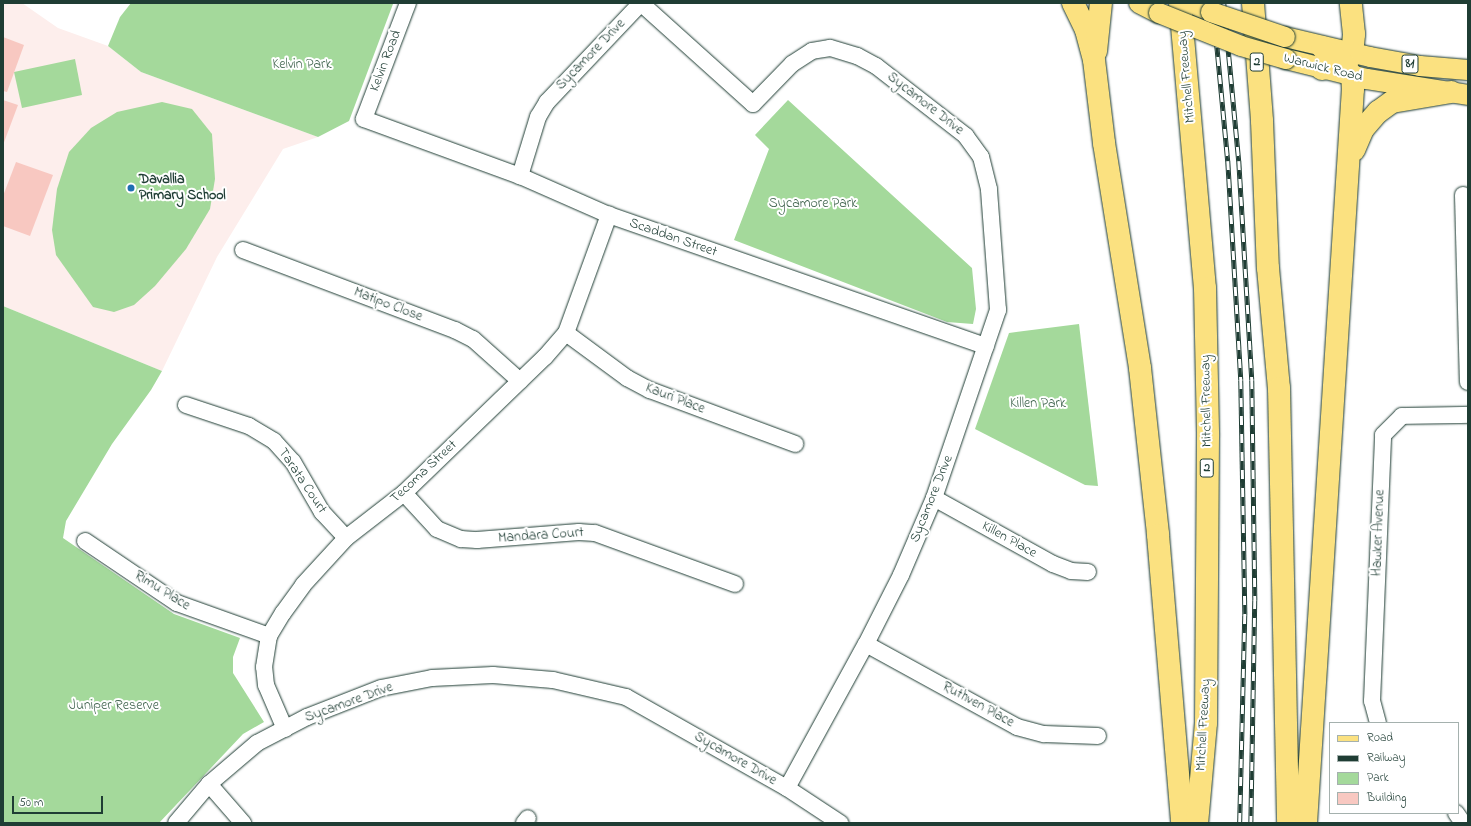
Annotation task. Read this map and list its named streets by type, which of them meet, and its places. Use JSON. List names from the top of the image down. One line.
{"streets":{"highway":["2","Mitchell Freeway"],"main road":["81","Warwick Road"],"street":["Sycamore Drive","Kelvin Road","Scaddan Street","Matipo Close","Kauri Place","Tecoma Street","Tarata Court","Hawker Avenue","Mandara Court","Killen Place","Rimu Place","Ruthven Place"]},"crossings":[["Sycamore Drive","Scaddan Street"],["Sycamore Drive","Tecoma Street"],["Sycamore Drive","Killen Place"],["Sycamore Drive","Ruthven Place"],["Kelvin Road","Scaddan Street"],["Scaddan Street","Tecoma Street"],["Matipo Close","Tecoma Street"],["Kauri Place","Tecoma Street"],["Tecoma Street","Tarata Court"],["Tecoma Street","Mandara Court"],["Tecoma Street","Rimu Place"]],"parks":["Kelvin Park","Sycamore Park","Killen Park","Juniper Reserve"],"places":["Davallia Primary School"],"legend":["Road","Railway","Park","Building"],"scale_bar":"50 m"}
